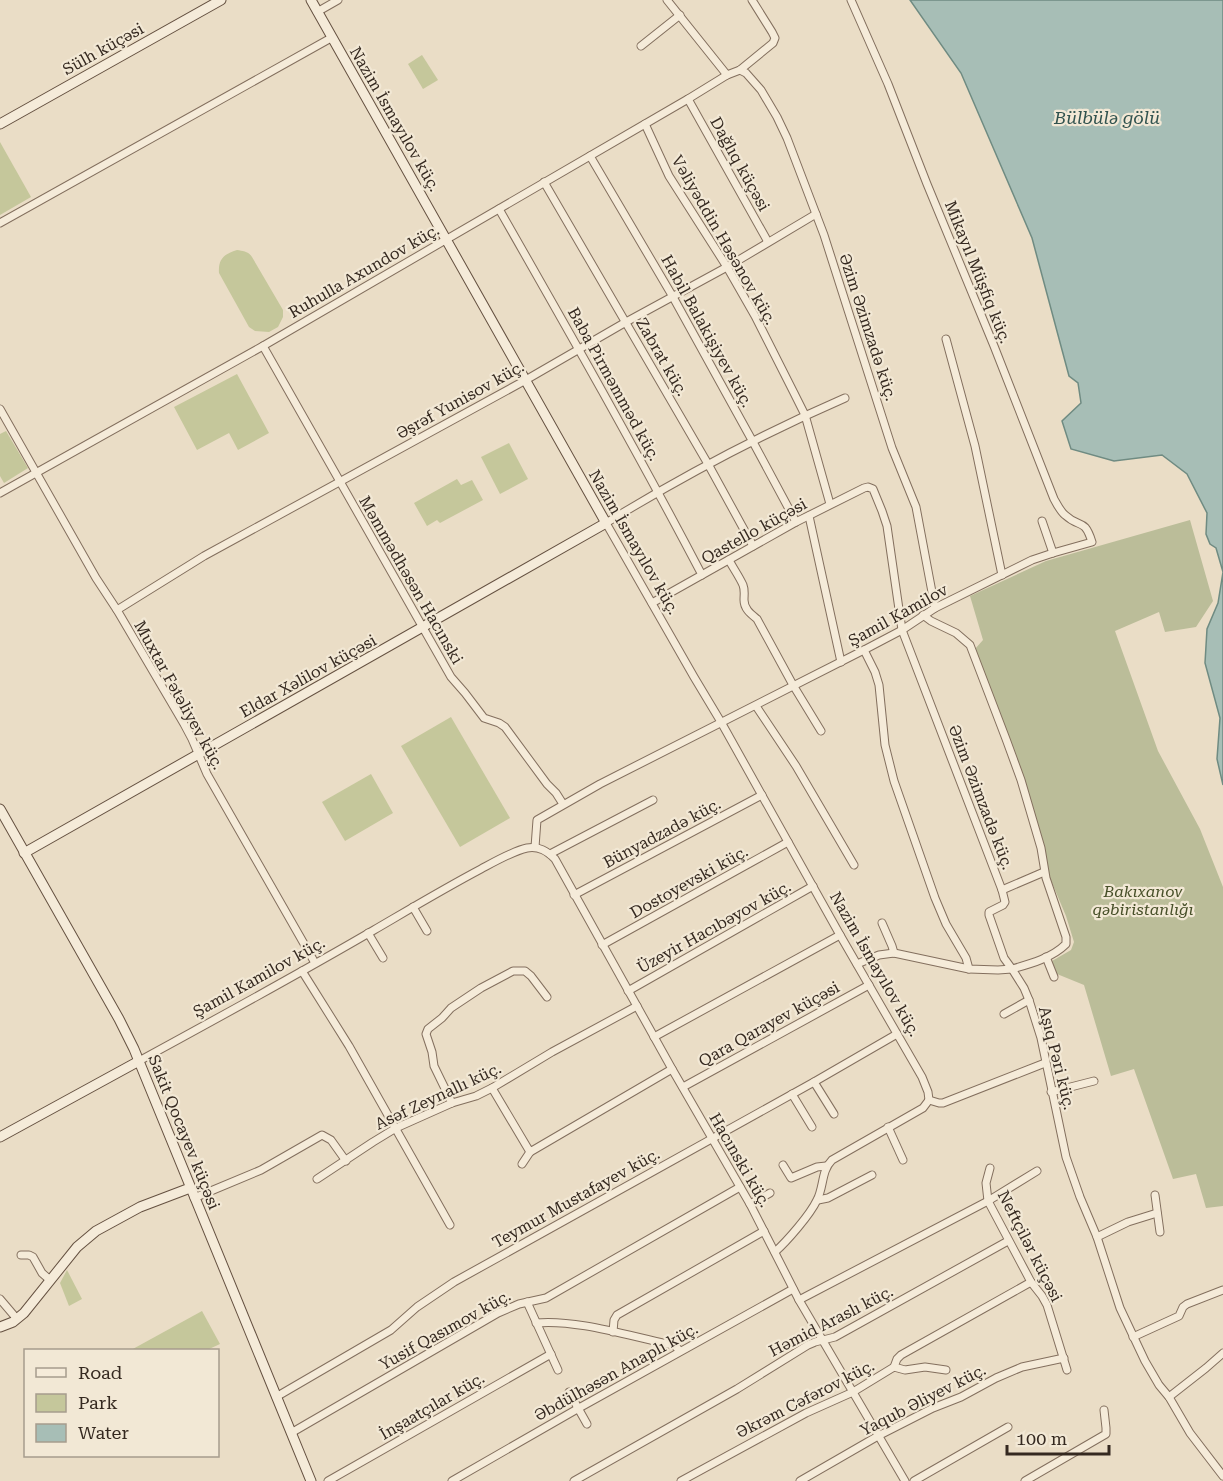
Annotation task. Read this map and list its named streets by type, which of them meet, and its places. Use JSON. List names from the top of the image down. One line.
{"streets":{"street":["Sülh küçəsi","Nazim İsmayılov küç.","Dağlıq küçəsi","Vəliyəddin Həsənov küç.","Ruhulla Axundov küç.","Mikayıl Müşfiq küç.","Əzim Əzimzadə küç.","Habil Balakişiyev küç.","Zabrat küç.","Baba Pirməmməd küç.","Əşrəf Yunisov küç.","Qastello küçəsi","Məmmədhəsən Hacınski","Şamil Kamilov","Eldar Xəlilov küçəsi","Muxtar Fətəliyev küç.","Bünyadzadə küç.","Dostoyevski küç.","Üzeyir Hacıbəyov küç.","Şamil Kamilov küç.","Qara Qarayev küçəsi","Aşıq Pəri küç.","Asəf Zeynallı küç.","Sakit Qocayev küçəsi","Hacınski küç.","Teymur Mustafayev küç.","Neftçilər küçəsi","Həmid Araslı küç.","Yusif Qasımov küç.","Əbdülhəsən Anaplı küç.","Əkrəm Cəfərov küç.","Yaqub Əliyev küç.","İnşaatçılar küç."]},"crossings":[["Nazim İsmayılov küç.","Ruhulla Axundov küç."],["Nazim İsmayılov küç.","Əşrəf Yunisov küç."],["Nazim İsmayılov küç.","Qastello küçəsi"],["Nazim İsmayılov küç.","Şamil Kamilov"],["Nazim İsmayılov küç.","Eldar Xəlilov küçəsi"],["Nazim İsmayılov küç.","Bünyadzadə küç."],["Nazim İsmayılov küç.","Dostoyevski küç."],["Nazim İsmayılov küç.","Üzeyir Hacıbəyov küç."],["Nazim İsmayılov küç.","Qara Qarayev küçəsi"],["Nazim İsmayılov küç.","Teymur Mustafayev küç."],["Dağlıq küçəsi","Ruhulla Axundov küç."],["Dağlıq küçəsi","Əşrəf Yunisov küç."],["Vəliyəddin Həsənov küç.","Ruhulla Axundov küç."],["Vəliyəddin Həsənov küç.","Əşrəf Yunisov küç."],["Vəliyəddin Həsənov küç.","Qastello küçəsi"],["Ruhulla Axundov küç.","Əzim Əzimzadə küç."],["Ruhulla Axundov küç.","Habil Balakişiyev küç."],["Ruhulla Axundov küç.","Zabrat küç."],["Ruhulla Axundov küç.","Baba Pirməmməd küç."],["Ruhulla Axundov küç.","Məmmədhəsən Hacınski"],["Ruhulla Axundov küç.","Muxtar Fətəliyev küç."],["Mikayıl Müşfiq küç.","Şamil Kamilov"],["Əzim Əzimzadə küç.","Əşrəf Yunisov küç."],["Əzim Əzimzadə küç.","Qastello küçəsi"],["Əzim Əzimzadə küç.","Şamil Kamilov"],["Əzim Əzimzadə küç.","Aşıq Pəri küç."],["Habil Balakişiyev küç.","Əşrəf Yunisov küç."],["Habil Balakişiyev küç.","Qastello küçəsi"],["Zabrat küç.","Əşrəf Yunisov küç."],["Zabrat küç.","Qastello küçəsi"],["Baba Pirməmməd küç.","Əşrəf Yunisov küç."],["Baba Pirməmməd küç.","Qastello küçəsi"],["Əşrəf Yunisov küç.","Məmmədhəsən Hacınski"],["Əşrəf Yunisov küç.","Muxtar Fətəliyev küç."],["Məmmədhəsən Hacınski","Eldar Xəlilov küçəsi"],["Eldar Xəlilov küçəsi","Muxtar Fətəliyev küç."],["Eldar Xəlilov küçəsi","Sakit Qocayev küçəsi"],["Muxtar Fətəliyev küç.","Şamil Kamilov küç."],["Bünyadzadə küç.","Hacınski küç."],["Dostoyevski küç.","Hacınski küç."],["Üzeyir Hacıbəyov küç.","Hacınski küç."],["Şamil Kamilov küç.","Sakit Qocayev küçəsi"],["Qara Qarayev küçəsi","Hacınski küç."],["Asəf Zeynallı küç.","Hacınski küç."],["Sakit Qocayev küçəsi","Teymur Mustafayev küç."],["Sakit Qocayev küçəsi","Yusif Qasımov küç."],["Hacınski küç.","Teymur Mustafayev küç."],["Hacınski küç.","Həmid Araslı küç."],["Hacınski küç.","Yusif Qasımov küç."],["Hacınski küç.","Əbdülhəsən Anaplı küç."],["Hacınski küç.","Əkrəm Cəfərov küç."],["Hacınski küç.","Yaqub Əliyev küç."],["Neftçilər küçəsi","Həmid Araslı küç."],["Neftçilər küçəsi","Əkrəm Cəfərov küç."],["Neftçilər küçəsi","Yaqub Əliyev küç."]],"water":["Bülbülə gölü"],"parks":["Bakıxanov qəbiristanlığı"],"legend":["Road","Park","Water"],"scale_bar":"100 m"}
